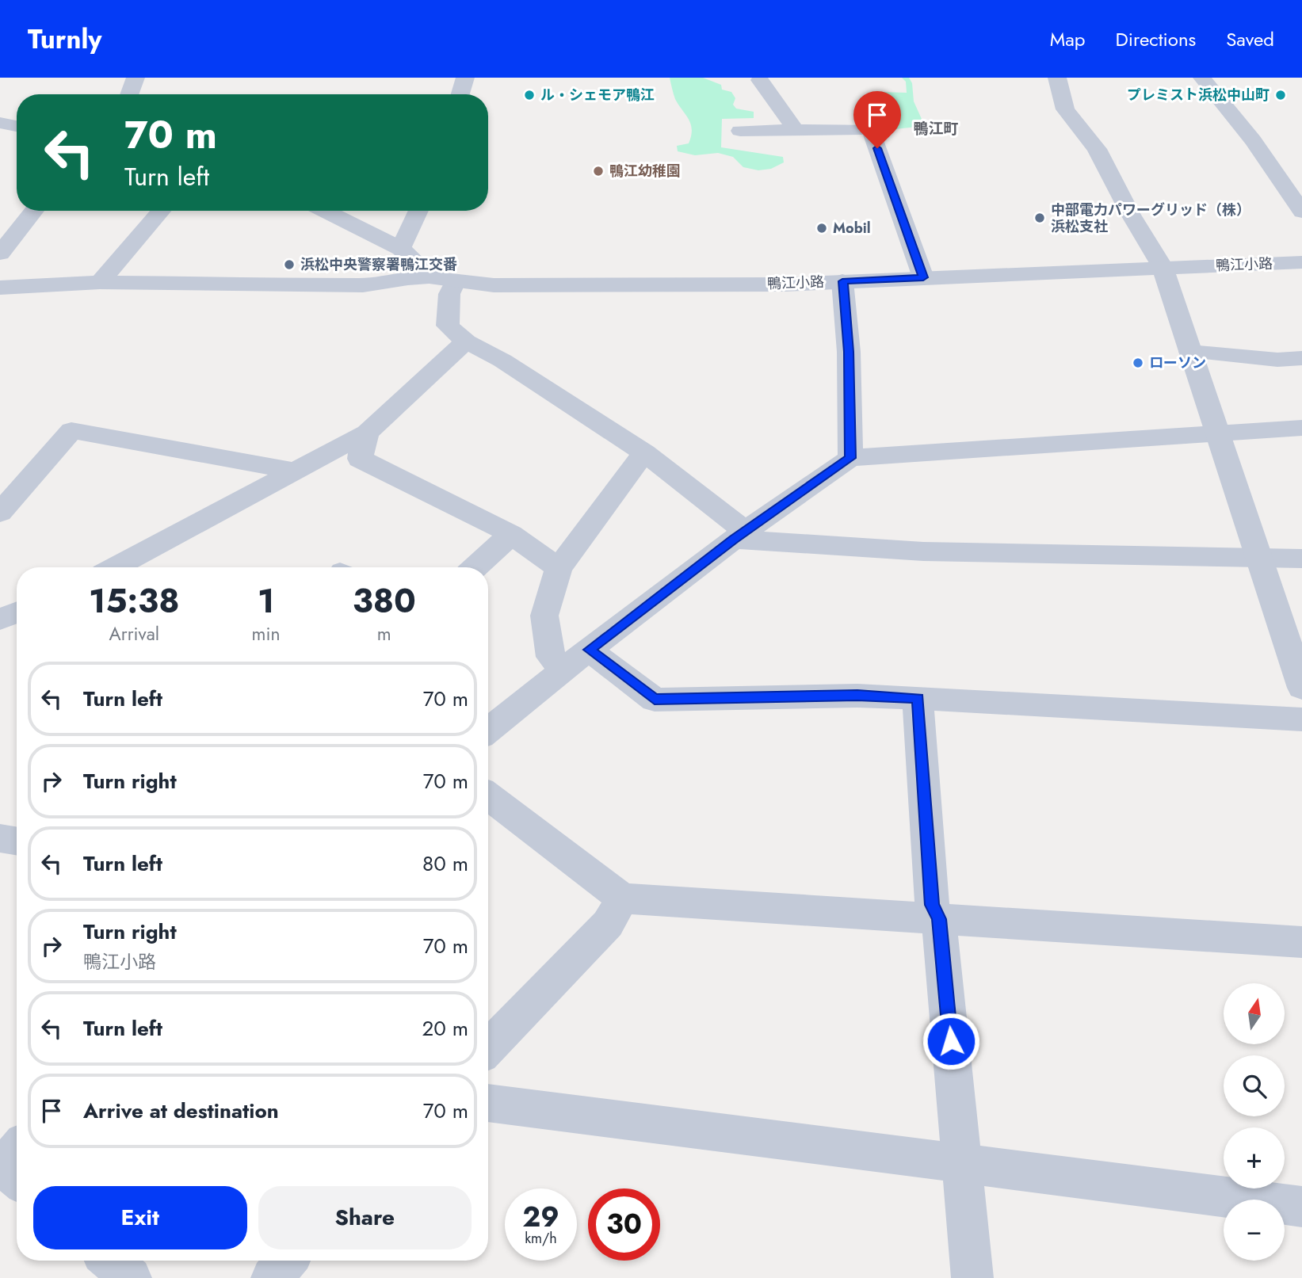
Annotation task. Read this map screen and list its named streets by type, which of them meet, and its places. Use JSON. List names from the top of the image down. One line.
{"streets":{"street":["鴨江小路"]},"districts":["鴨江町"],"places":["ル・シェモア鴨江","プレミスト浜松中山町","鴨江幼稚園","中部電力パワーグリッド（株） 浜松支社","Mobil","浜松中央警察署鴨江交番","ローソン"],"north":"top","page":{"header":"Turnly","nav":["Map","Directions","Saved"],"turn":["70 m","Turn left"],"eta":["15:38","Arrival","1","min","380","m"],"list":[{"name":"Turn left","value":"70 m"},{"name":"Turn right","value":"70 m"},{"name":"Turn left","value":"80 m"},{"name":"Turn right","note":"鴨江小路","value":"70 m"},{"name":"Turn left","value":"20 m"},{"name":"Arrive at destination","value":"70 m"}],"map_buttons":["+","−"],"buttons":["Exit","Share"],"speed":"29 km/h","limit":"30"}}
